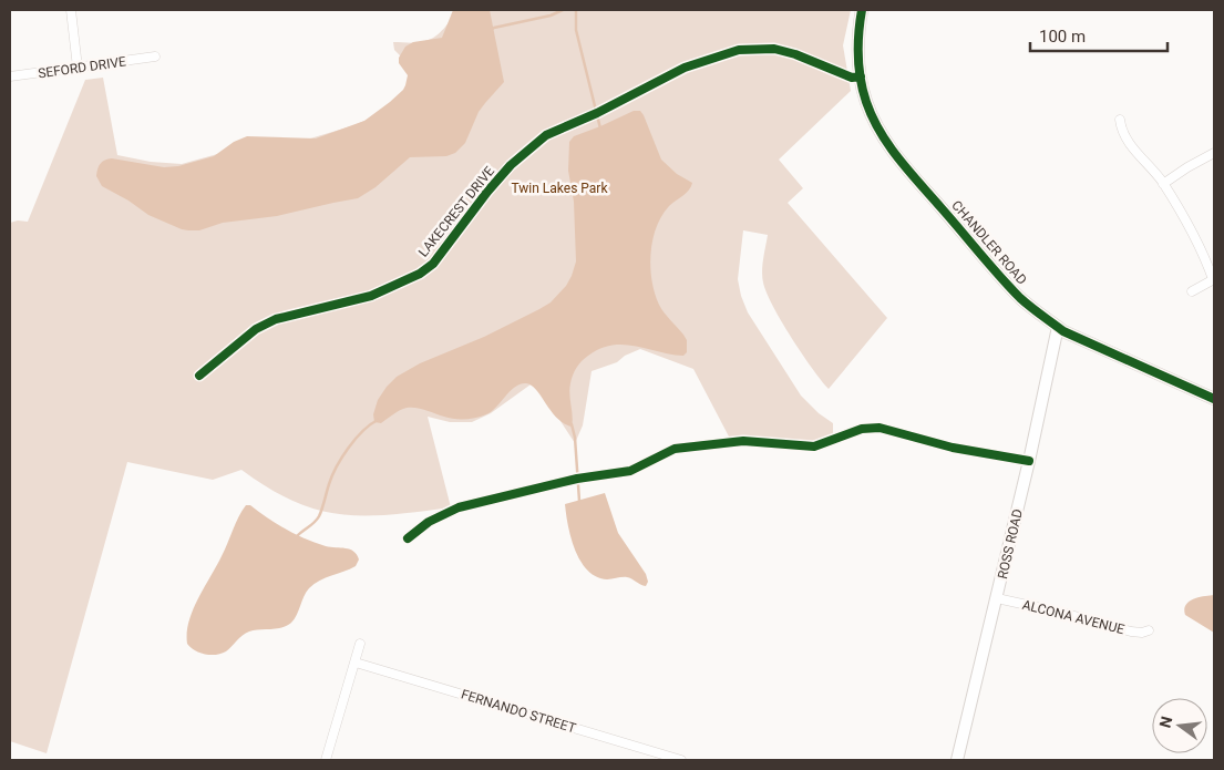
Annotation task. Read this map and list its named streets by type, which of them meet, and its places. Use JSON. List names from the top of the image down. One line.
{"streets":{"street":["SEFORD DRIVE","LAKECREST DRIVE","CHANDLER ROAD","ROSS ROAD","ALCONA AVENUE","FERNANDO STREET"]},"crossings":[["LAKECREST DRIVE","CHANDLER ROAD"],["CHANDLER ROAD","ROSS ROAD"],["ROSS ROAD","ALCONA AVENUE"]],"parks":["Twin Lakes Park"],"scale_bar":"100 m","north":"left"}
